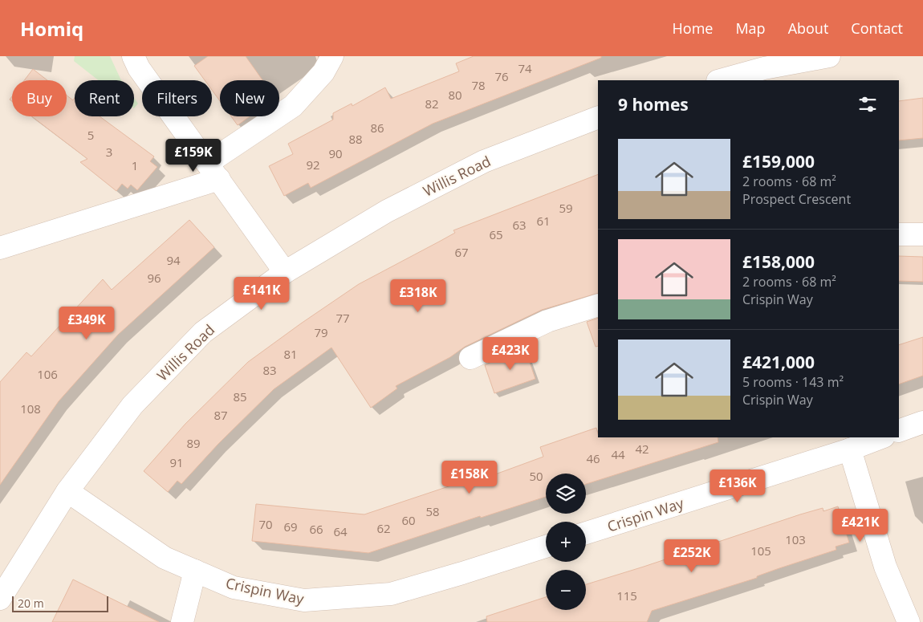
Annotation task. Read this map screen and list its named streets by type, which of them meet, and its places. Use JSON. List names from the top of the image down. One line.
{"streets":{"street":["Willis Road","Crispin Way"]},"crossings":[["Willis Road","Crispin Way"]],"house_numbers":["74","76","78","80","82","86","5","88","3","90","92","1","59","61","63","65","67","94","96","77","79","81","83","106","85","108","87","89","42","44","46","91","50","58","60","70","69","62","66","64","103","105","115"],"scale_bar":"20 m","page":{"header":"Homiq","nav":["Home","Map","About","Contact"],"chip":["Buy","Rent","Filters","New"],"heading":"9 homes","list":[{"name":"£159,000","note":"2 rooms · 68 m² · Prospect Crescent"},{"name":"£158,000","note":"2 rooms · 68 m² · Crispin Way"},{"name":"£421,000","note":"5 rooms · 143 m² · Crispin Way"}],"price":["£159K","£141K","£318K","£349K","£423K","£158K","£136K","£421K","£252K"],"map_buttons":["+","−"],"scale":"20 m"}}
